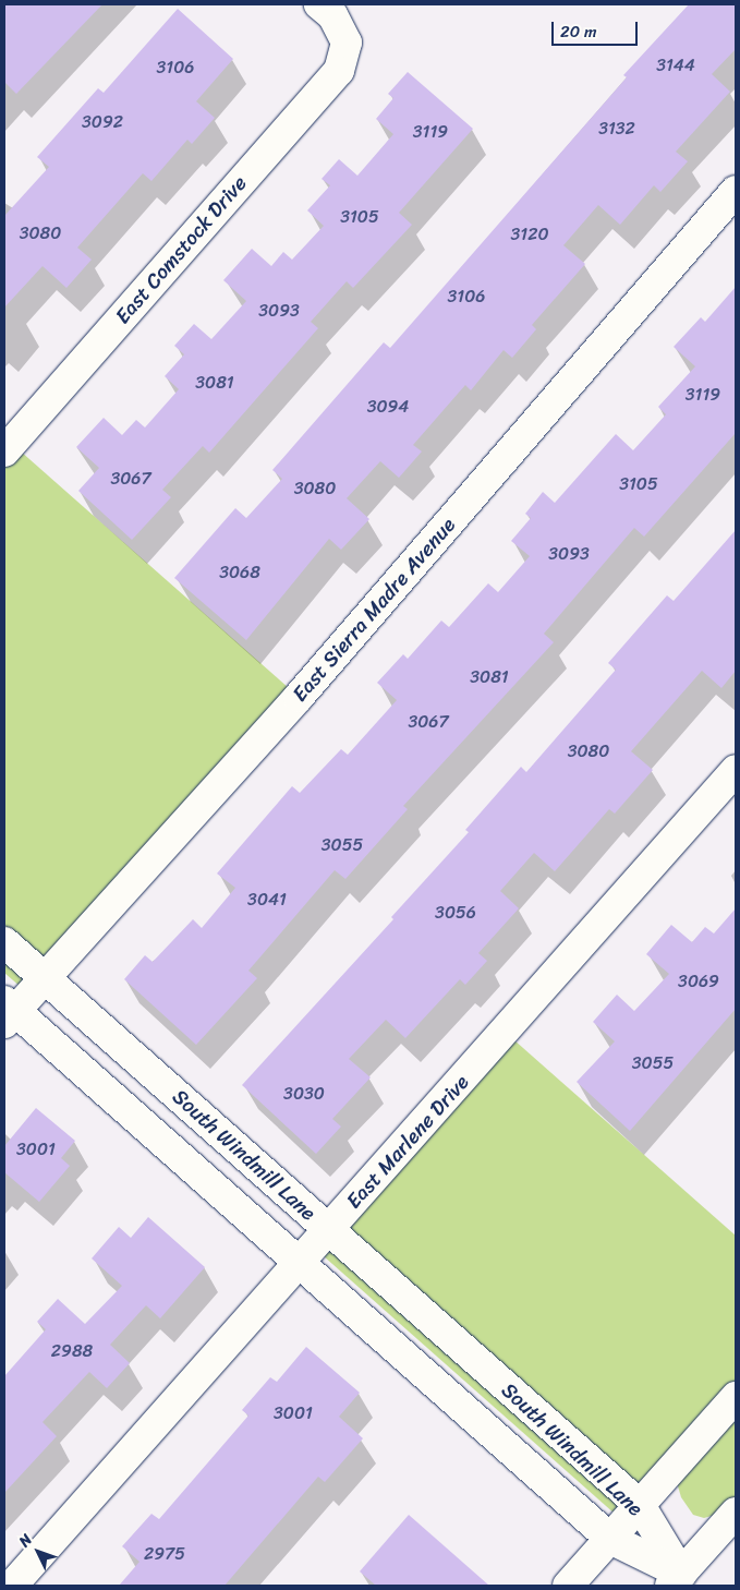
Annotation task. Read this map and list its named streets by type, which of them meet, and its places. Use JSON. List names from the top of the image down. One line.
{"streets":{"street":["East Comstock Drive","East Sierra Madre Avenue","East Marlene Drive","South Windmill Lane"]},"crossings":[["East Sierra Madre Avenue","South Windmill Lane"],["East Marlene Drive","South Windmill Lane"]],"house_numbers":["3144","3106","3092","3132","3119","3105","3080","3120","3106","3093","3081","3119","3094","3067","3105","3080","3093","3068","3081","3067","3080","3055","3041","3056","3069","3055","3030","3001","2988","3001","2975"],"scale_bar":"20 m","north":"top left"}
